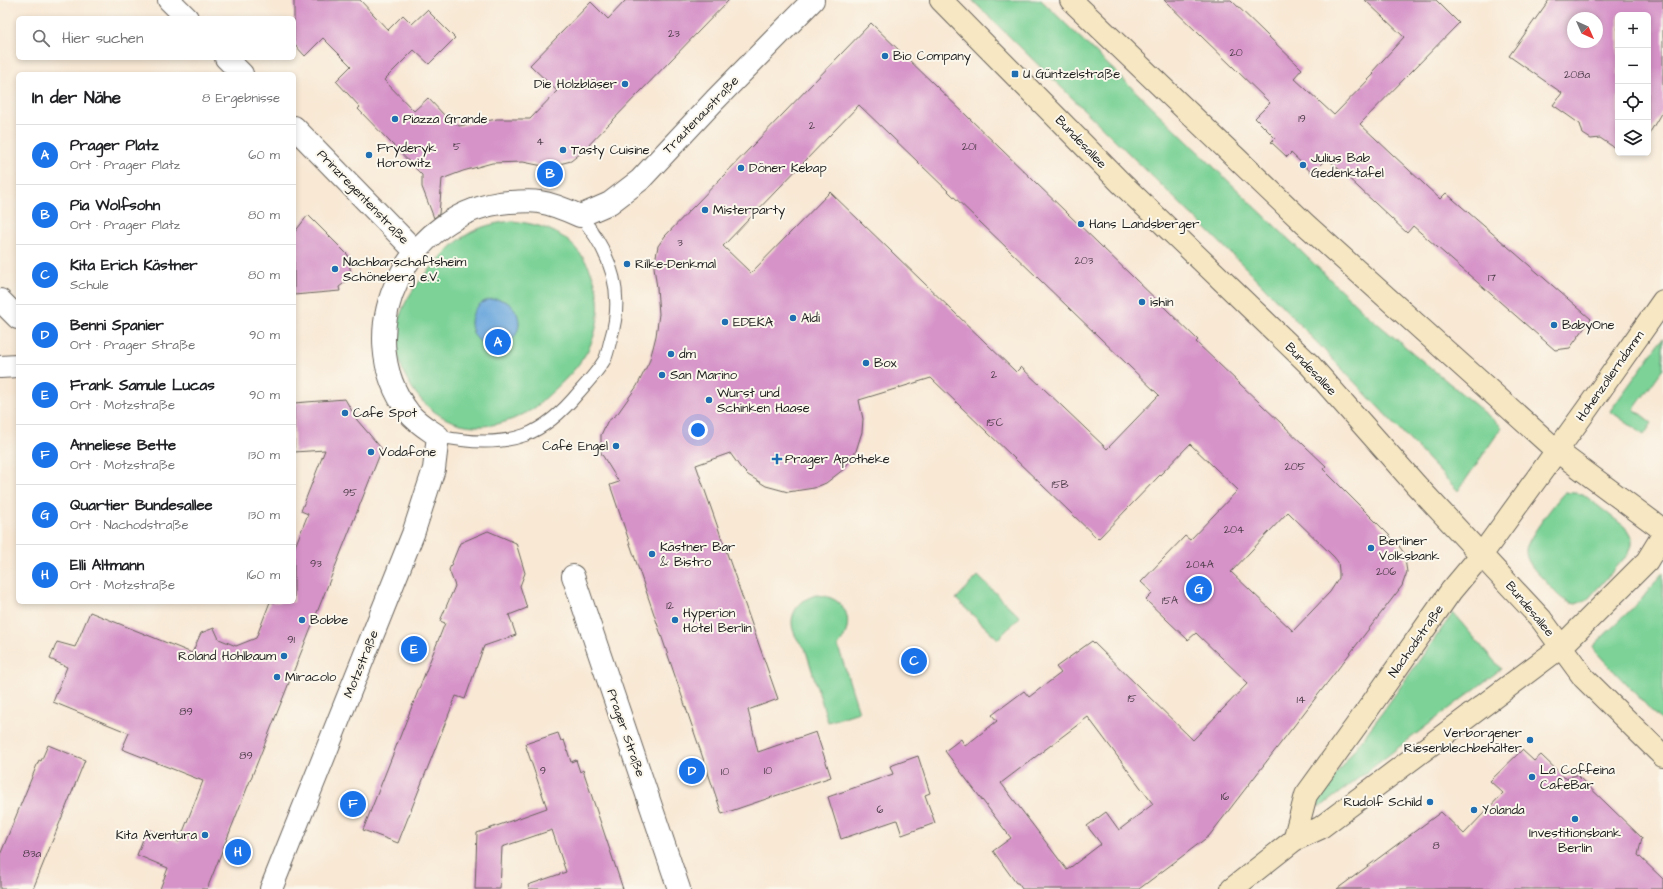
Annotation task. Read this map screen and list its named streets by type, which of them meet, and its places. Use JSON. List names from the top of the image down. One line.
{"streets":{"main road":["Bundesallee","Hohenzollerndamm","Nachodstraße"],"street":["Trautenaustraße","Prinzregentenstraße","Motzstraße","Prager Straße"]},"crossings":[["Bundesallee","Nachodstraße"],["Hohenzollerndamm","Nachodstraße"]],"places":{"other":["Bio Company","Die Holzbläser","Piazza Grande","Tasty Cuisine","Fryderyk Horowitz","Julius Bab Gedenktafel","Döner Kebap","Misterparty","Hans Landsberger","Rilke-Denkmal","Nachbarschaftsheim Schöneberg e.V.","ishin","Aldi","EDEKA","BabyOne","dm","Box","San Marino","Wurst und Schinken Haase","Cafe Spot","Café Engel","Vodafone","Berliner Volksbank","Kästner Bar & Bistro","Bobbe","Hyperion Hotel Berlin","Roland Hohlbaum","Miracolo","Verborgener Riesenblechbehälter","La Coffeina CafeBar","Rudolf Schild","Yolanda","Investitionsbank Berlin","Kita Aventura"],"transit":["U Güntzelstraße"],"health":["Prager Apotheke"]},"house_numbers":["23","20","208a","19","2","4","5","201","3","203","17","2","15C","205","15B","95","204","93","204A","206","15A","12","91","15","14","89","89","9","10","10","16","6","8","83a"],"north":"bottom right","page":{"map_buttons":["+","−"],"search":"Hier suchen","heading":["In der Nähe","8 Ergebnisse"],"list":[{"mark":"A","name":"Prager Platz","note":"Ort · Prager Platz","value":"60 m"},{"mark":"B","name":"Pia Wolfsohn","note":"Ort · Prager Platz","value":"80 m"},{"mark":"C","name":"Kita Erich Kästner","note":"Schule","value":"80 m"},{"mark":"D","name":"Benni Spanier","note":"Ort · Prager Straße","value":"90 m"},{"mark":"E","name":"Frank Samule Lucas","note":"Ort · Motzstraße","value":"90 m"},{"mark":"F","name":"Anneliese Bette","note":"Ort · Motzstraße","value":"130 m"},{"mark":"G","name":"Quartier Bundesallee","note":"Ort · Nachodstraße","value":"130 m"},{"mark":"H","name":"Elli Altmann","note":"Ort · Motzstraße","value":"160 m"}],"pins":["B","A","G","E","C","D","F","H"]}}
